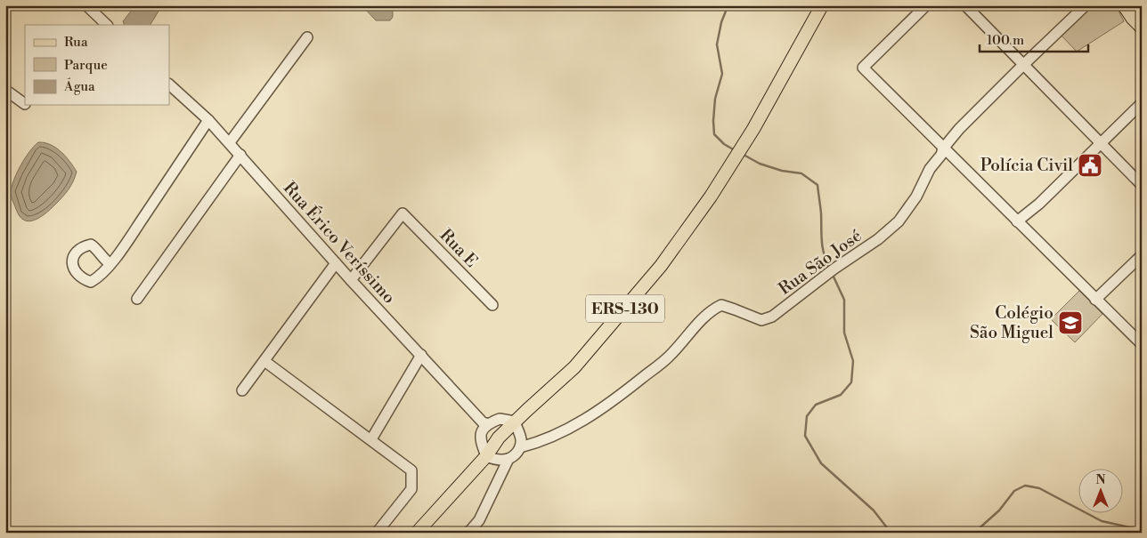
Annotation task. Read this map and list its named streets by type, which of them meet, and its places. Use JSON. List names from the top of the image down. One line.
{"streets":{"main road":["ERS-130"],"street":["Rua Érico Veríssimo","Rua E","Rua São José"]},"crossings":[["Rua Érico Veríssimo","Rua E"]],"places":{"public building":["Polícia Civil"],"school or university":["Colégio São Miguel"]},"legend":["Rua","Parque","Água"],"scale_bar":"100 m","north":"top"}
